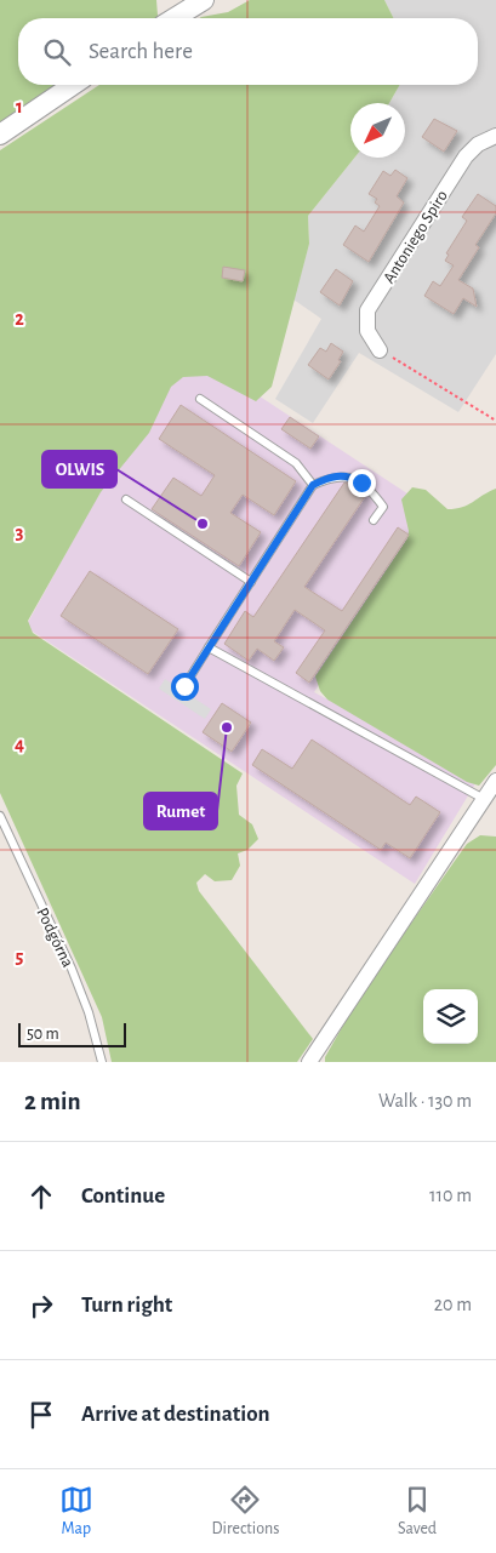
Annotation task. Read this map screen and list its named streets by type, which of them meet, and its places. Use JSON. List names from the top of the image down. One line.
{"streets":{"street":["Antoniego Spiro"],"lane":["Podgórna"]},"places":["OLWIS","Rumet"],"scale_bar":"50 m","north":"bottom left","page":{"search":"Search here","scale":"50 m","heading":["2 min","Walk · 130 m"],"list":[["Continue","110 m"],["Turn right","20 m"],"Arrive at destination"],"nav":["Map","Directions","Saved"]},"grid":{"rows":["1","2","3","4","5"]}}
